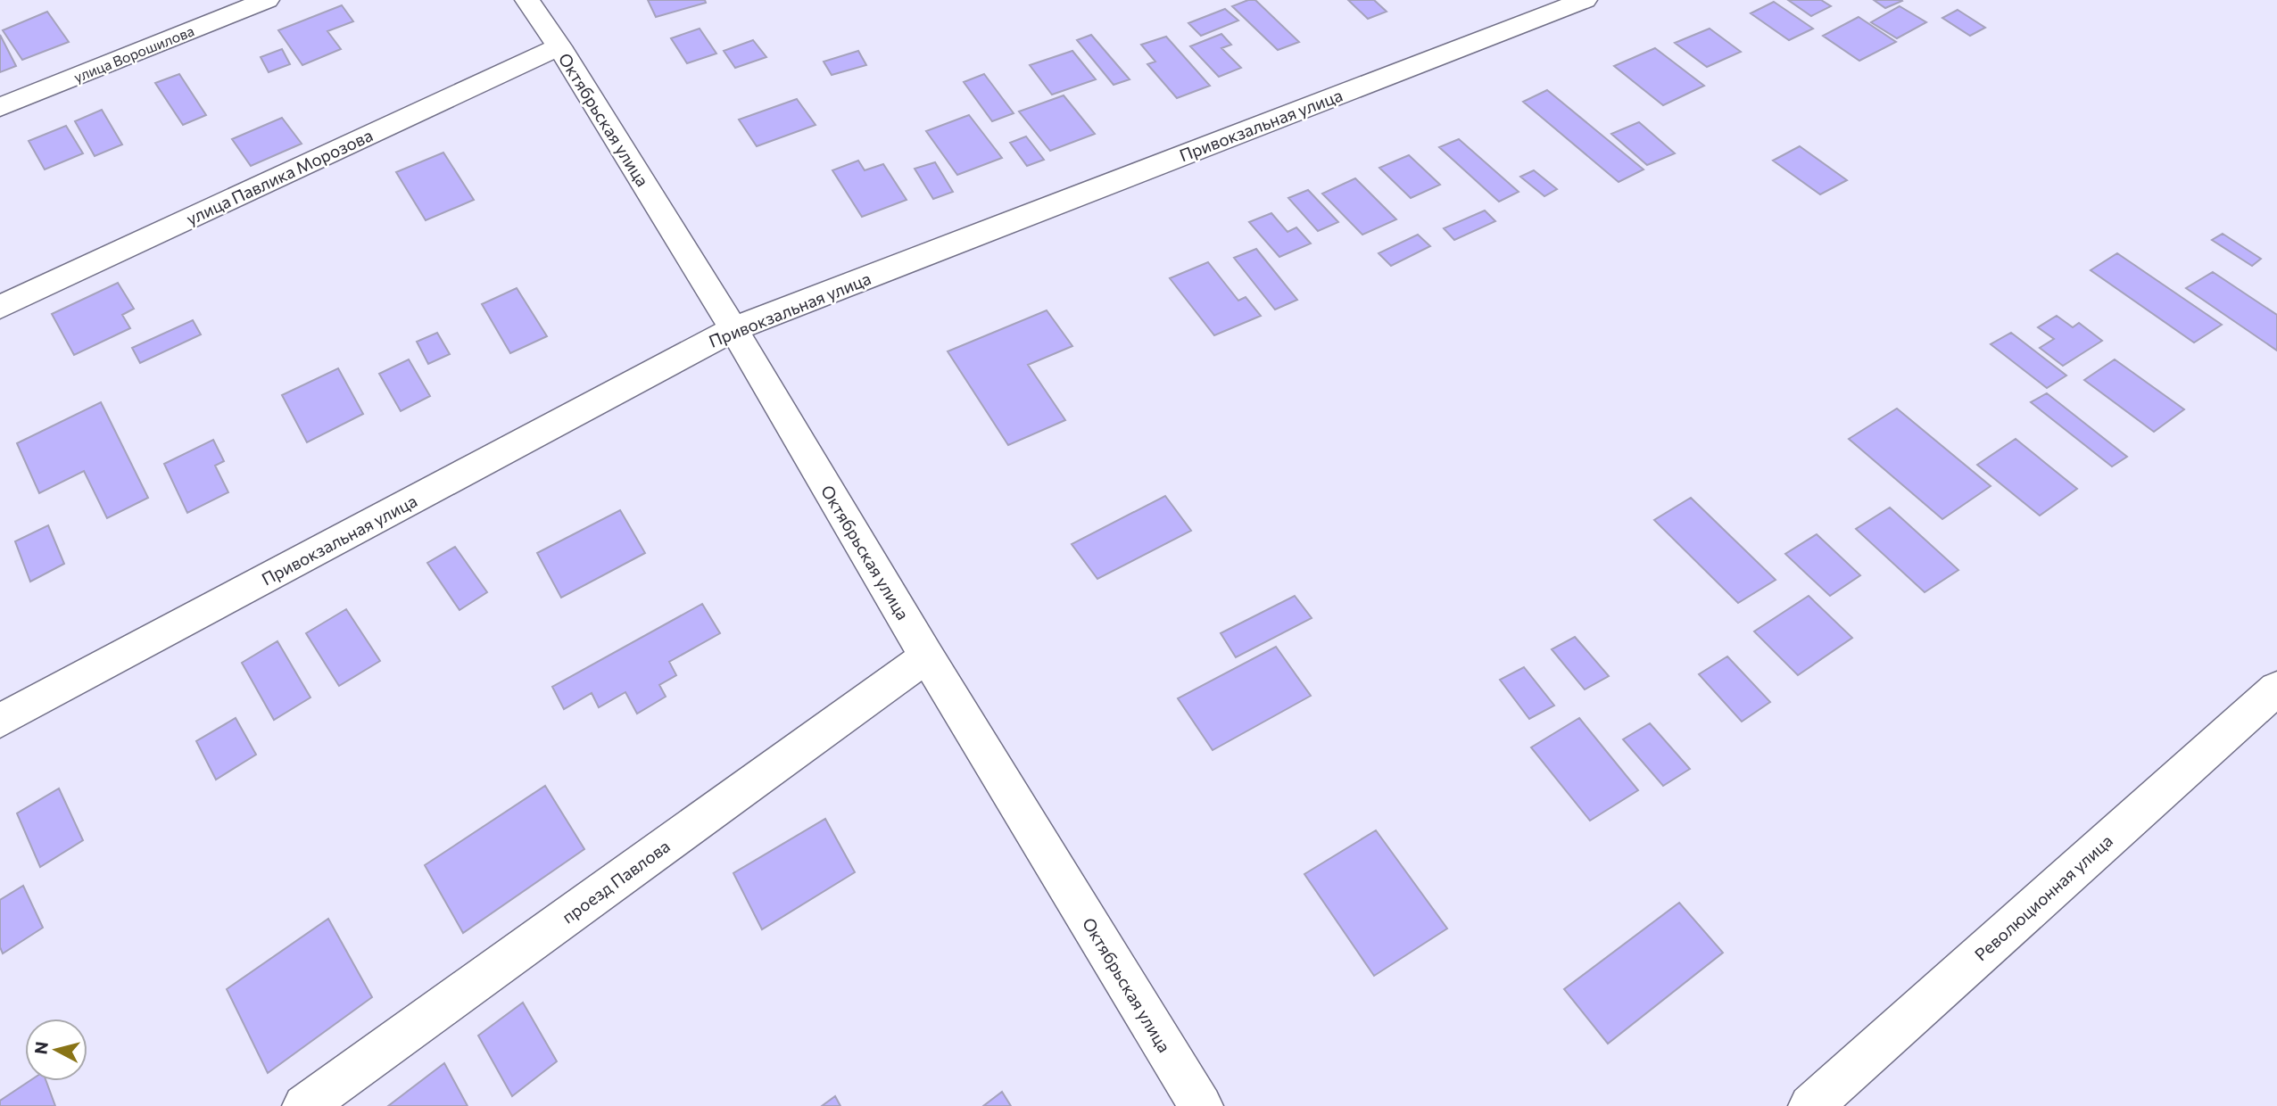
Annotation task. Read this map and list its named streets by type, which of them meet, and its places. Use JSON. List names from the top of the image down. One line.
{"streets":{"street":["улица Ворошилова","Октябрьская улица","Привокзальная улица","улица Павлика Морозова","проезд Павлова","Революционная улица"]},"crossings":[["Октябрьская улица","Привокзальная улица"],["Октябрьская улица","улица Павлика Морозова"],["Октябрьская улица","проезд Павлова"]],"north":"left"}
